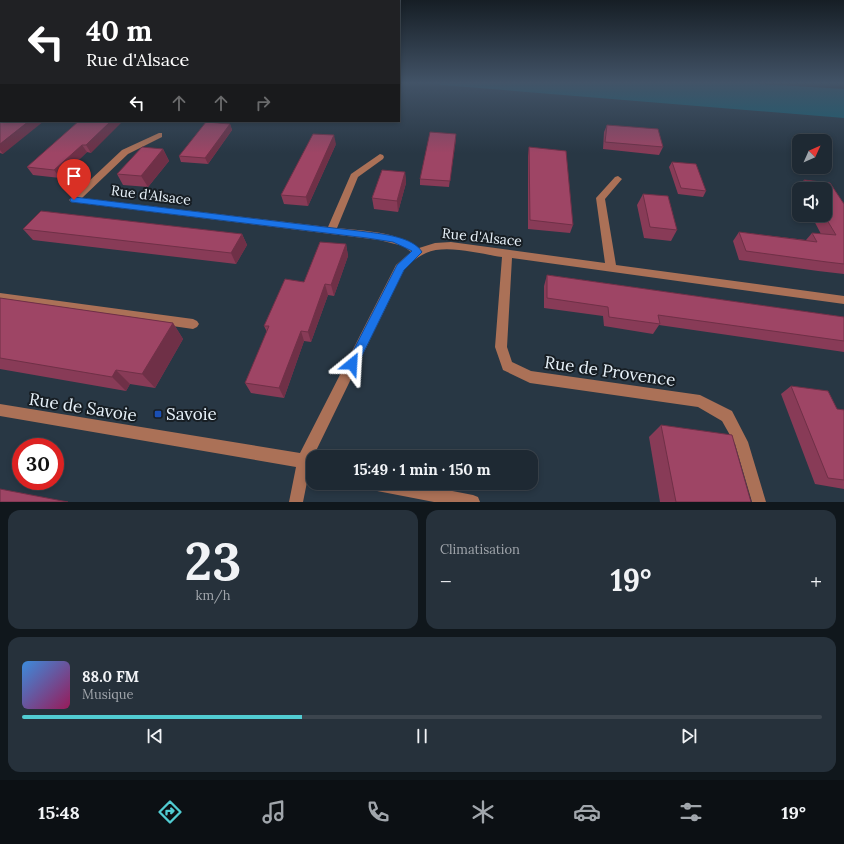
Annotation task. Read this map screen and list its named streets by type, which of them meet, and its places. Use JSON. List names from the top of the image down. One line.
{"streets":{"street":["Rue d'Alsace","Rue de Provence","Rue de Savoie"]},"crossings":[["Rue d'Alsace","Rue de Provence"]],"places":{"transit":["Savoie"]},"north":"top right","page":{"turn":["40 m","Rue d'Alsace"],"limit":"30","trip":"15:49 · 1 min · 150 m","tile":[["23","km/h"],"Climatisation"],"heat":["−","19°","+"],"song":["88.0 FM","Musique"],"tabs":["15:48","19°"]}}
